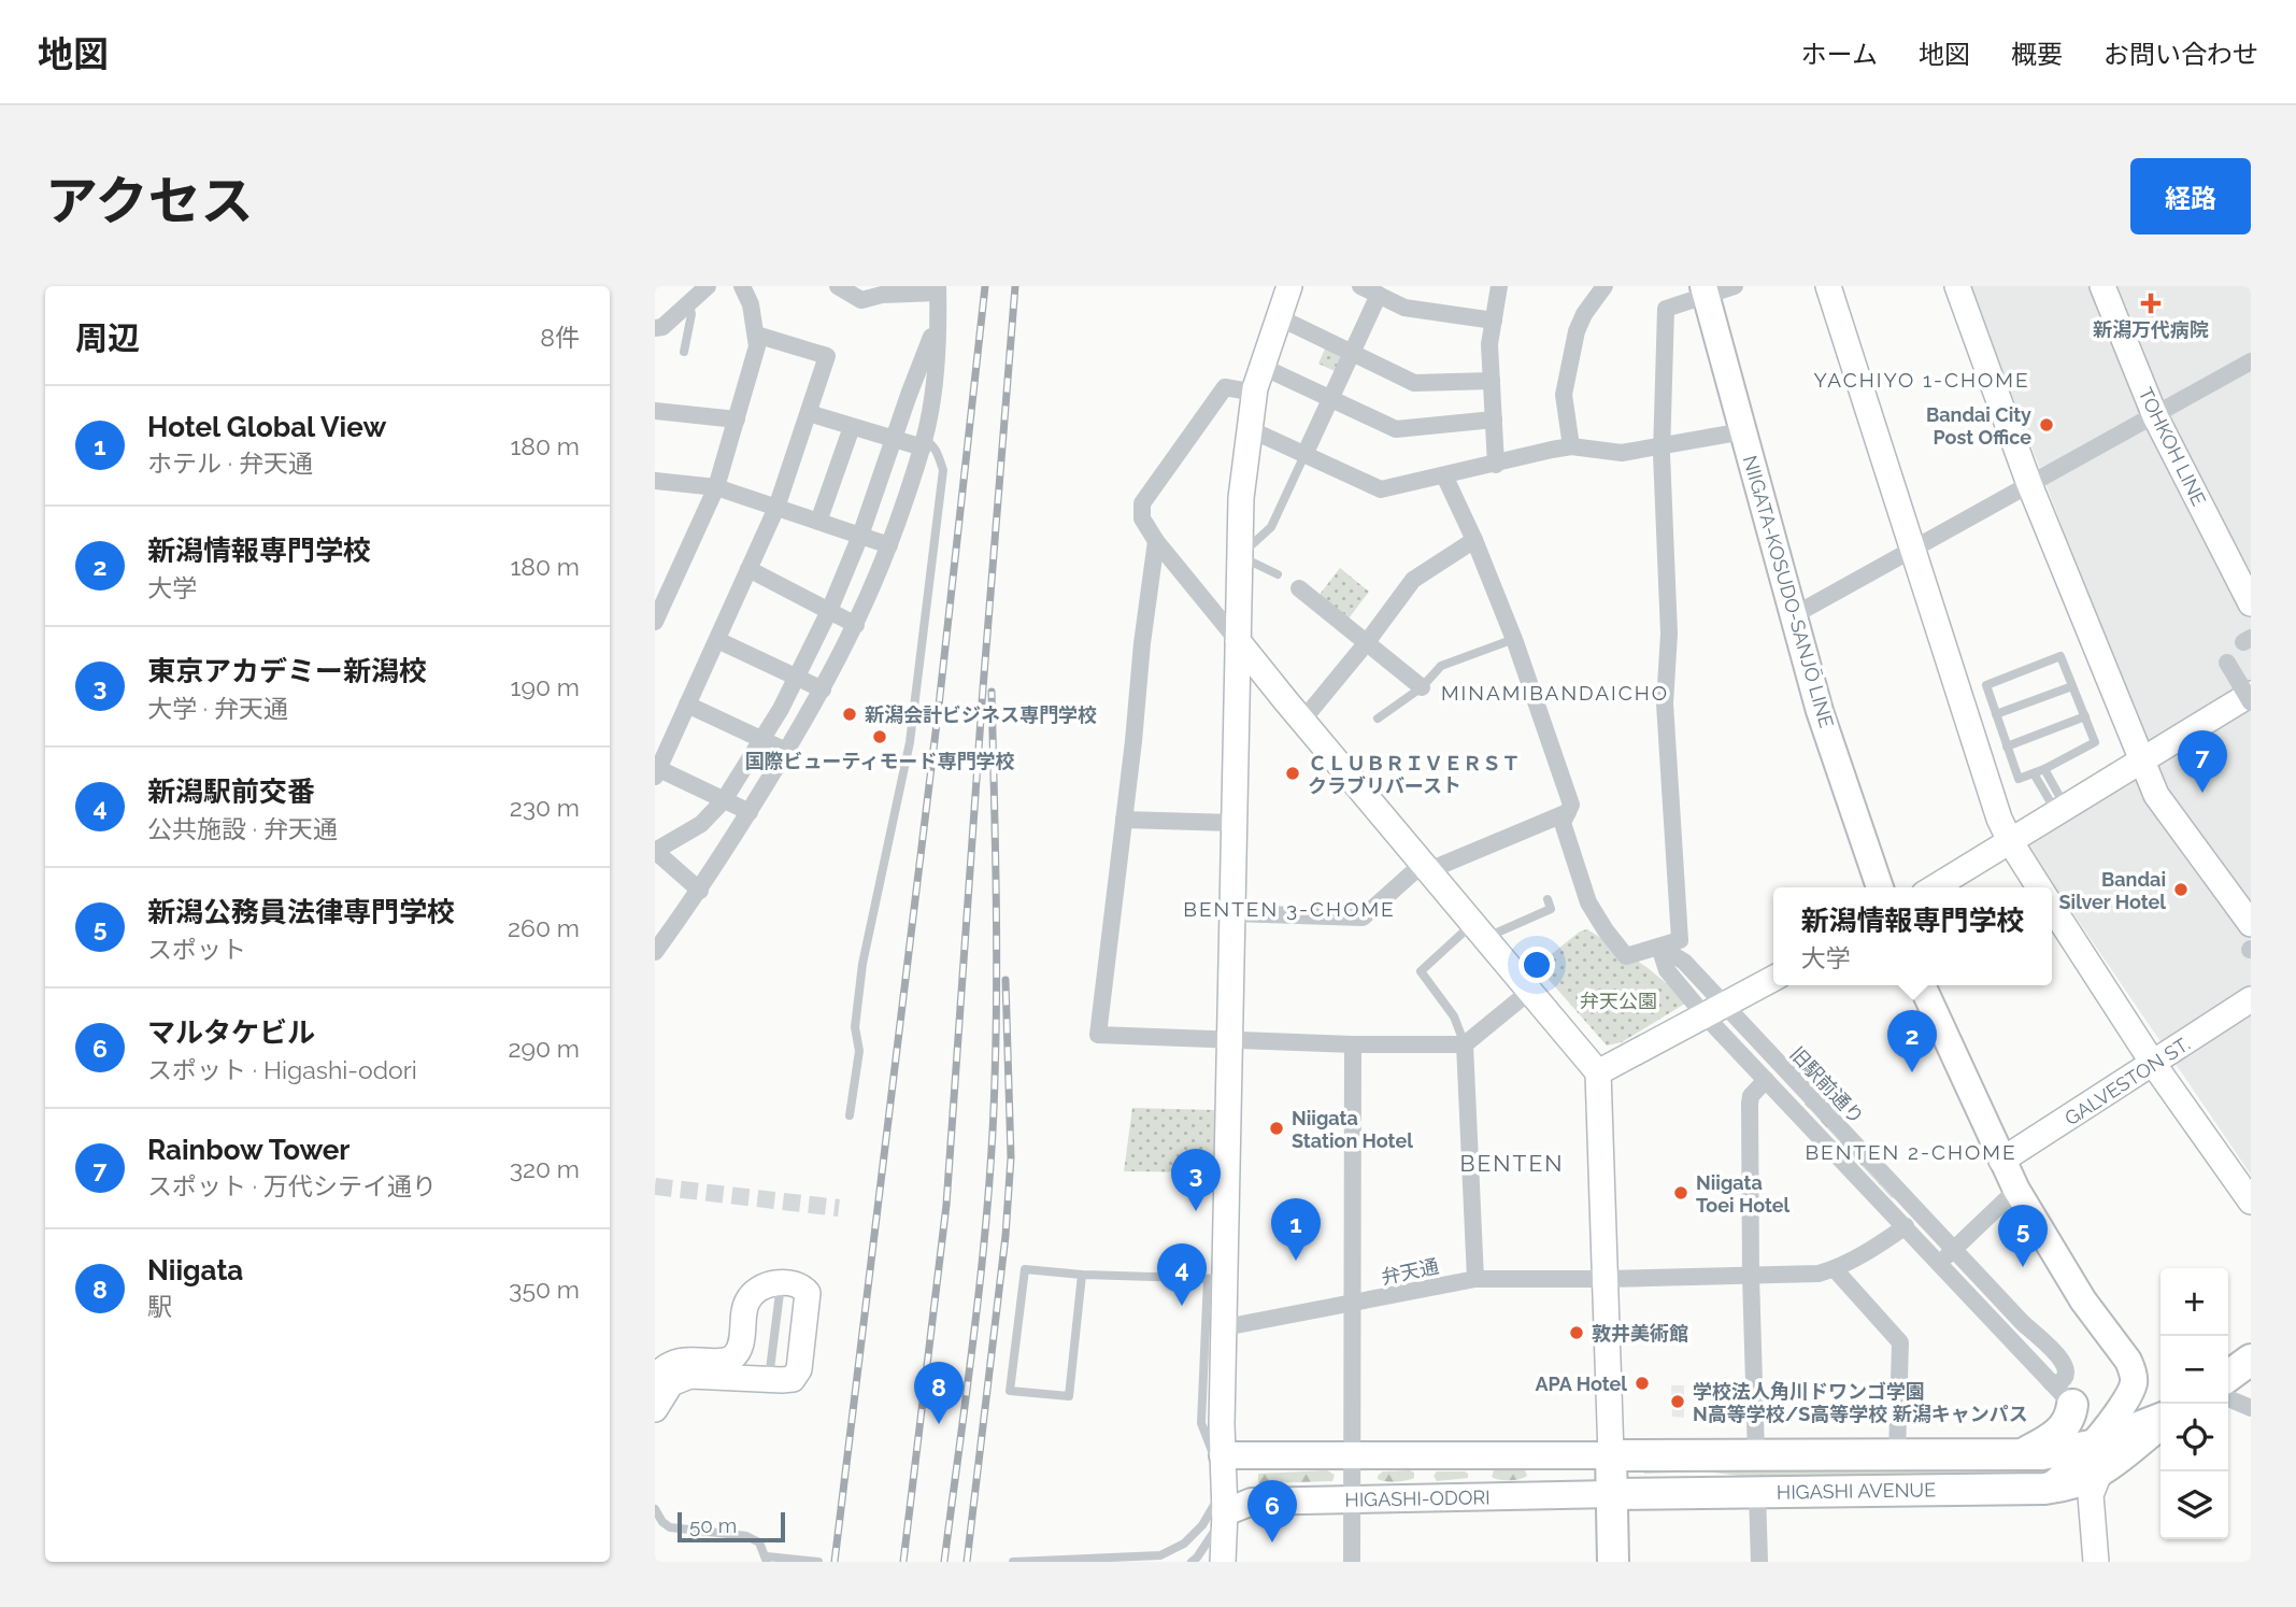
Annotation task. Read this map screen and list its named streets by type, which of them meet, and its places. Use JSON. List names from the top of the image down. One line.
{"streets":{"highway":["HIGASHI AVENUE"],"main road":["NIIGATA-KOSUDO-SANJŌ LINE","HIGASHI-ODORI"],"street":["TOHKOH LINE","GALVESTON ST.","旧駅前通り","弁天通"]},"crossings":[["HIGASHI AVENUE","HIGASHI-ODORI"]],"districts":["YACHIYO 1-CHOME","MINAMIBANDAICHO","BENTEN 3-CHOME","BENTEN 2-CHOME","BENTEN"],"parks":["弁天公園"],"places":{"health":["新潟万代病院"],"other":["Bandai City Post Office","新潟会計ビジネス専門学校","国際ビューティモード専門学校","ＣＬＵＢＲＩＶＥＲＳＴ クラブリバースト","Bandai Silver Hotel","Niigata Station Hotel","Niigata Toei Hotel","敦井美術館","APA Hotel","学校法人角川ドワンゴ学園 N高等学校/S高等学校 新潟キャンパス"]},"scale_bar":"50 m","page":{"header":"地図","nav":["ホーム","地図","概要","お問い合わせ"],"title":"アクセス","buttons":"経路","heading":["周辺","8件"],"list":[{"mark":"1","name":"Hotel Global View","note":"ホテル · 弁天通","value":"180 m"},{"mark":"2","name":"新潟情報専門学校","note":"大学","value":"180 m"},{"mark":"3","name":"東京アカデミー新潟校","note":"大学 · 弁天通","value":"190 m"},{"mark":"4","name":"新潟駅前交番","note":"公共施設 · 弁天通","value":"230 m"},{"mark":"5","name":"新潟公務員法律専門学校","note":"スポット","value":"260 m"},{"mark":"6","name":"マルタケビル","note":"スポット · Higashi-odori","value":"290 m"},{"mark":"7","name":"Rainbow Tower","note":"スポット · 万代シテイ通り","value":"320 m"},{"mark":"8","name":"Niigata","note":"駅","value":"350 m"}],"pins":["7","2","3","1","5","4","8","6"],"popup":["新潟情報専門学校","大学"],"map_buttons":["+","−"],"scale":"50 m"}}
